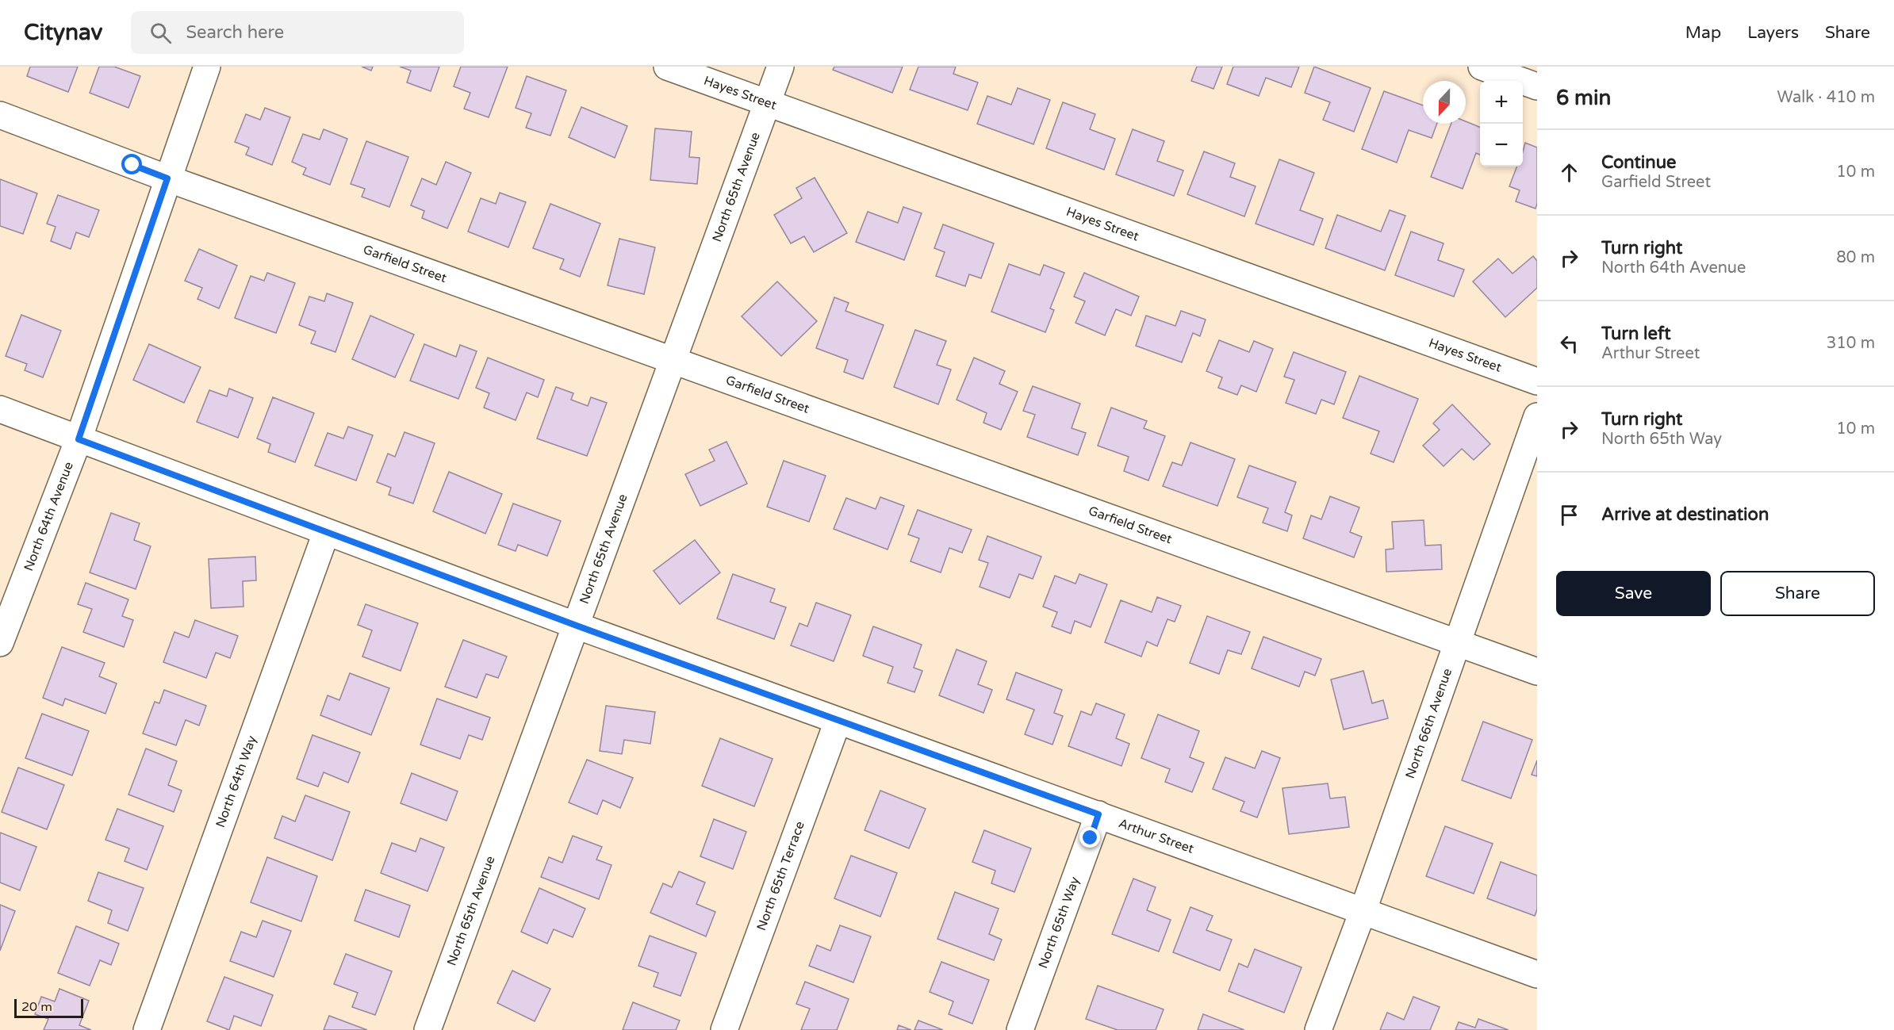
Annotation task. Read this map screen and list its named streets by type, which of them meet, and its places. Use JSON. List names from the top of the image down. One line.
{"streets":{"street":["Hayes Street","North 65th Avenue","Garfield Street","North 64th Avenue","North 66th Avenue","North 64th Way","Arthur Street","North 65th Terrace","North 65th Way"]},"crossings":[["Hayes Street","North 65th Avenue"],["North 65th Avenue","Garfield Street"],["North 65th Avenue","Arthur Street"],["Garfield Street","North 64th Avenue"],["Garfield Street","North 66th Avenue"],["North 64th Avenue","Arthur Street"],["North 66th Avenue","Arthur Street"],["North 64th Way","Arthur Street"],["Arthur Street","North 65th Terrace"],["Arthur Street","North 65th Way"]],"scale_bar":"20 m","north":"bottom","page":{"header":"Citynav","search":"Search here","nav":["Map","Layers","Share"],"heading":["6 min","Walk · 410 m"],"map_buttons":["+","−"],"list":[["Continue","Garfield Street","10 m"],["Turn right","North 64th Avenue","80 m"],["Turn left","Arthur Street","310 m"],["Turn right","North 65th Way","10 m"],"Arrive at destination"],"buttons":["Save","Share"],"scale":"20 m"}}
